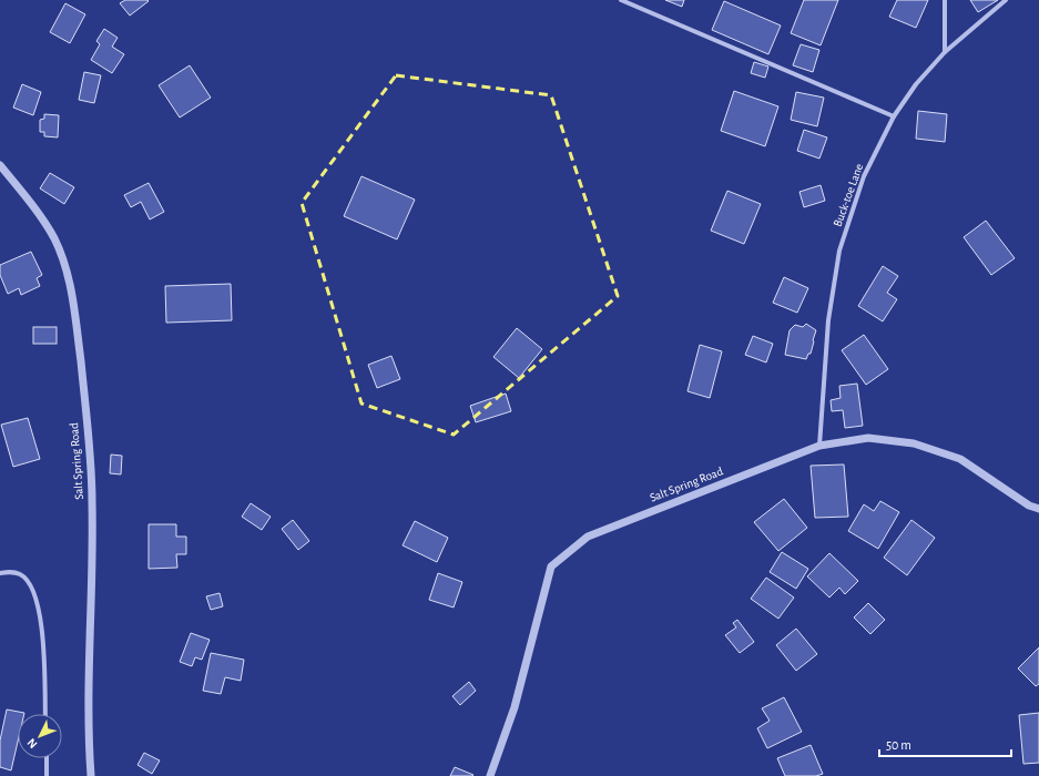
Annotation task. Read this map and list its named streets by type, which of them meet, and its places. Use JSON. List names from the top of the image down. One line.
{"streets":{"street":["Buck-toe Lane","Salt Spring Road"]},"crossings":[["Buck-toe Lane","Salt Spring Road"]],"scale_bar":"50 m","north":"bottom left"}
